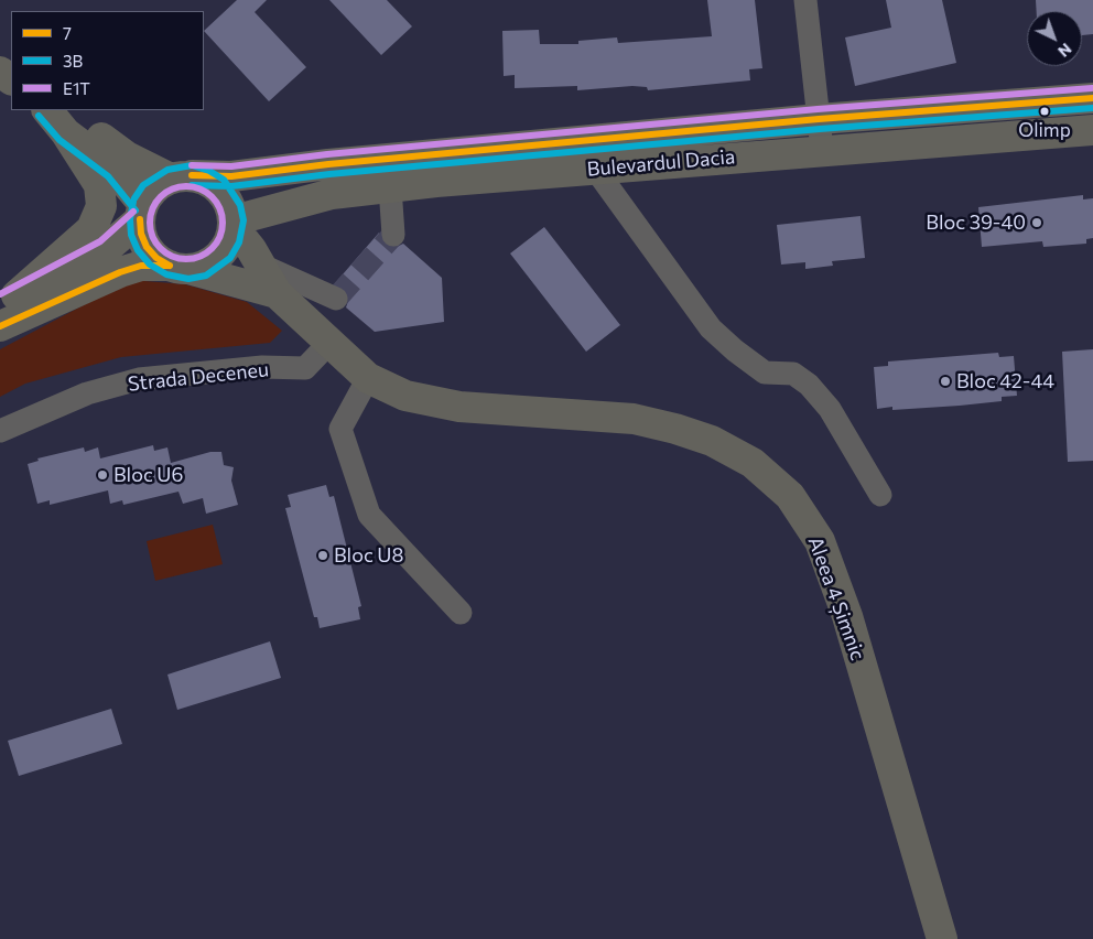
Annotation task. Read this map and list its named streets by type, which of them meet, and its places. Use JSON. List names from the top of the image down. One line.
{"streets":{"main road":["Bulevardul Dacia","Aleea 4 Șimnic"],"street":["Strada Deceneu"]},"crossings":[["Bulevardul Dacia","Aleea 4 Șimnic"],["Strada Deceneu","Aleea 4 Șimnic"]],"places":["Olimp","Bloc 39-40","Bloc 42-44","Bloc U6","Bloc U8"],"lines":["transit line E1T","transit line 7","transit line 3B"],"legend":["7","3B","E1T"],"north":"bottom right"}
